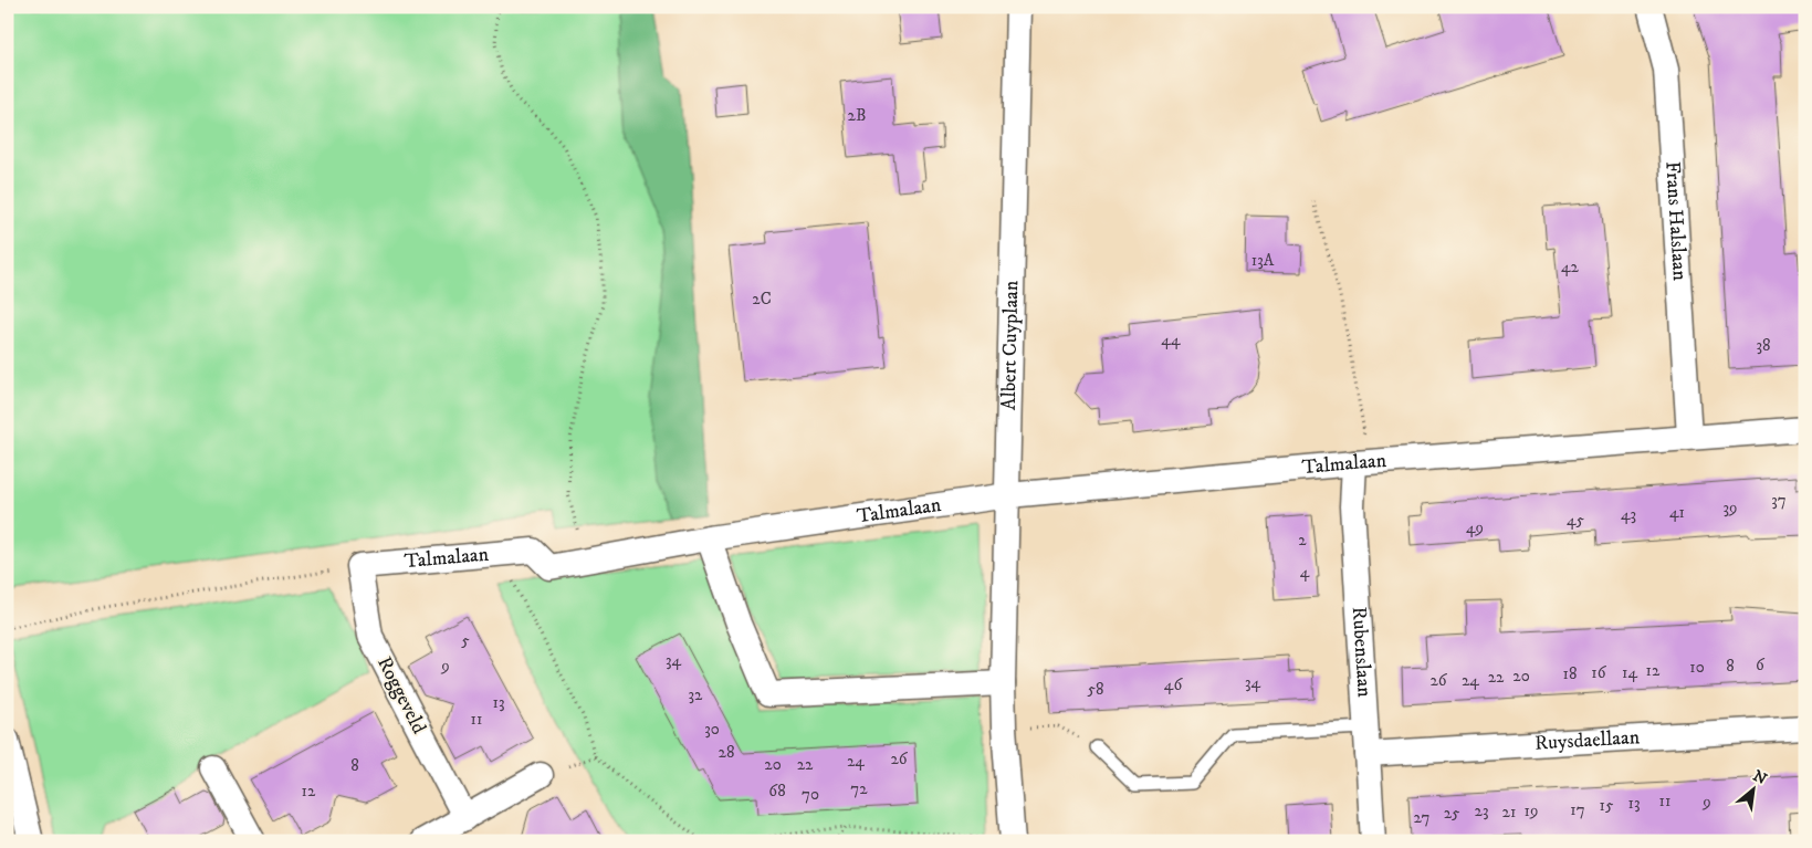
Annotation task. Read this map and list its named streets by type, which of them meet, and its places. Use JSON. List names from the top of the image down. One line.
{"streets":{"street":["Frans Halslaan","Albert Cuyplaan","Talmalaan","Rubenslaan","Roggeveld","Ruysdaellaan"]},"crossings":[["Frans Halslaan","Talmalaan"],["Albert Cuyplaan","Talmalaan"],["Talmalaan","Rubenslaan"],["Talmalaan","Roggeveld"],["Rubenslaan","Ruysdaellaan"]],"house_numbers":["2B","13A","42","2C","44","38","37","39","41","43","45","49","2","4","5","34","6","9","8","10","12","16","14","18","20","22","26","24","34","46","58","32","13","11","30","28","26","24","20","22","8","72","12","68","70","11","9","13","15","17","23","19","21","25","27"],"north":"top right"}
